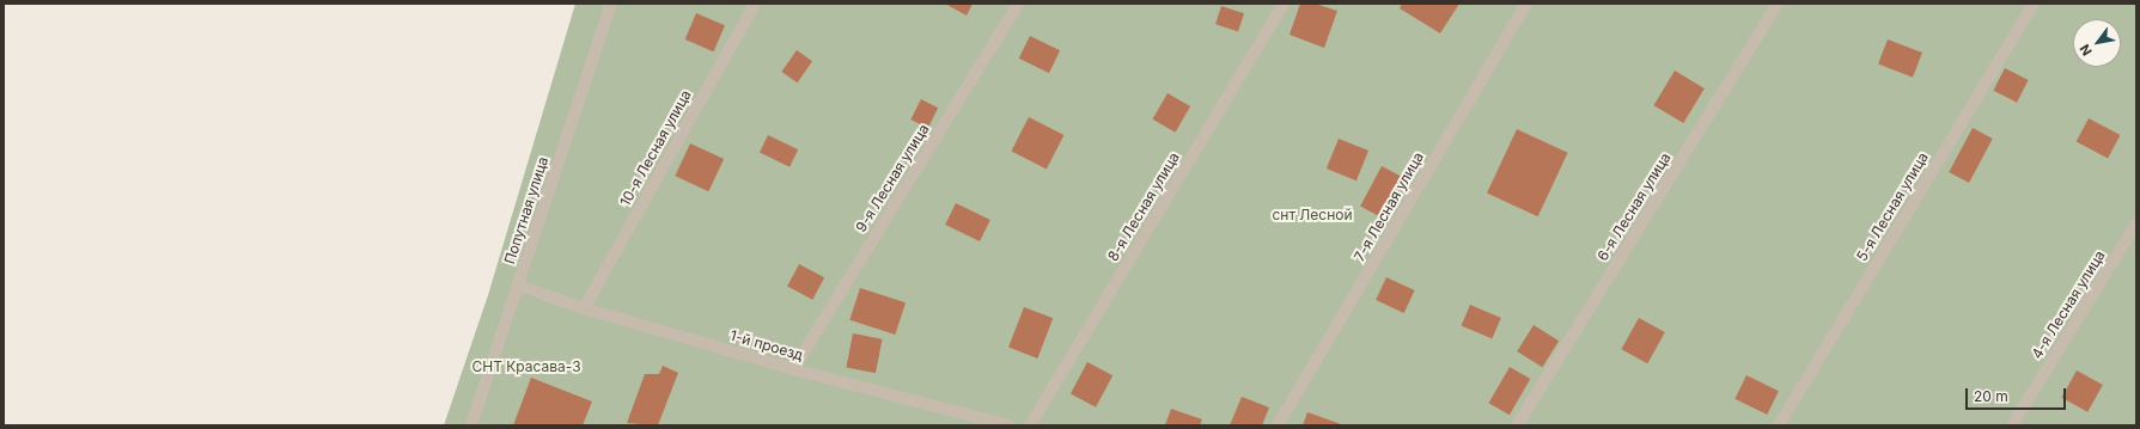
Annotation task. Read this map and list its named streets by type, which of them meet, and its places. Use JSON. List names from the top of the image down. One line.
{"streets":{"street":["10-я Лесная улица","9-я Лесная улица","8-я Лесная улица","7-я Лесная улица","6-я Лесная улица","5-я Лесная улица","Попутная улица","4-я Лесная улица","1-й проезд"]},"crossings":[["10-я Лесная улица","1-й проезд"],["9-я Лесная улица","1-й проезд"],["Попутная улица","1-й проезд"]],"parks":["снт Лесной","СНТ Красава-3"],"scale_bar":"20 m","north":"bottom left"}
